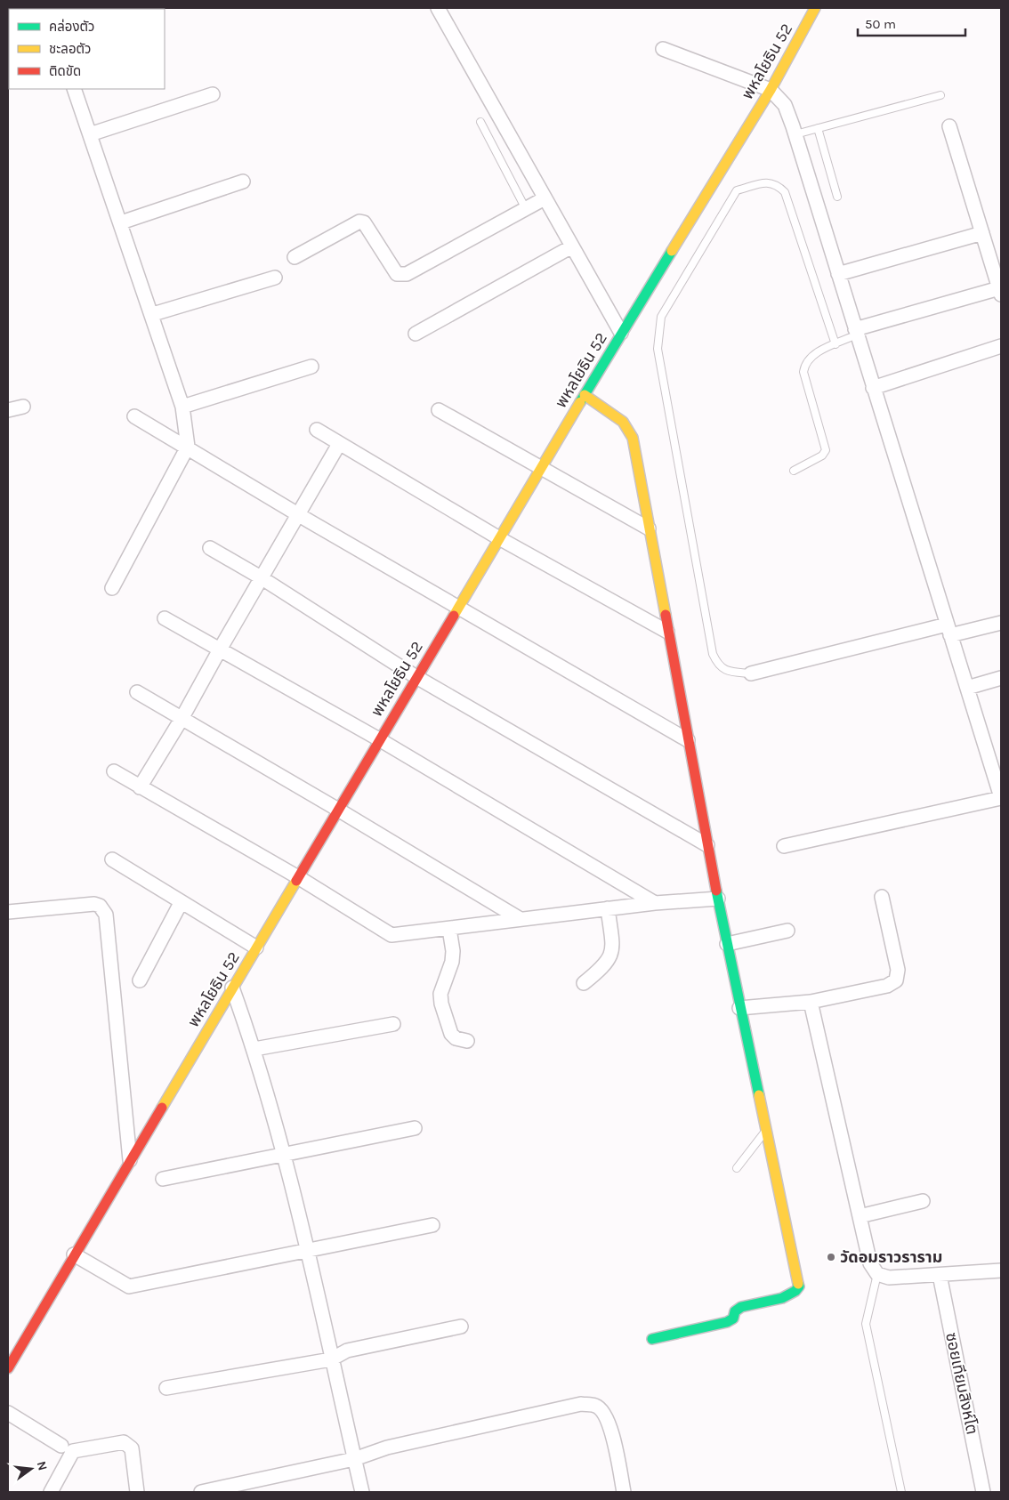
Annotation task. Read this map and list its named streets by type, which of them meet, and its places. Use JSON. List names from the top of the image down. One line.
{"streets":{"street":["พหลโยธิน 52","ซอยเทียมสิงห์โต"]},"places":["วัดอมราวราราม"],"legend":["คล่องตัว","ชะลอตัว","ติดขัด"],"scale_bar":"50 m","north":"right"}
